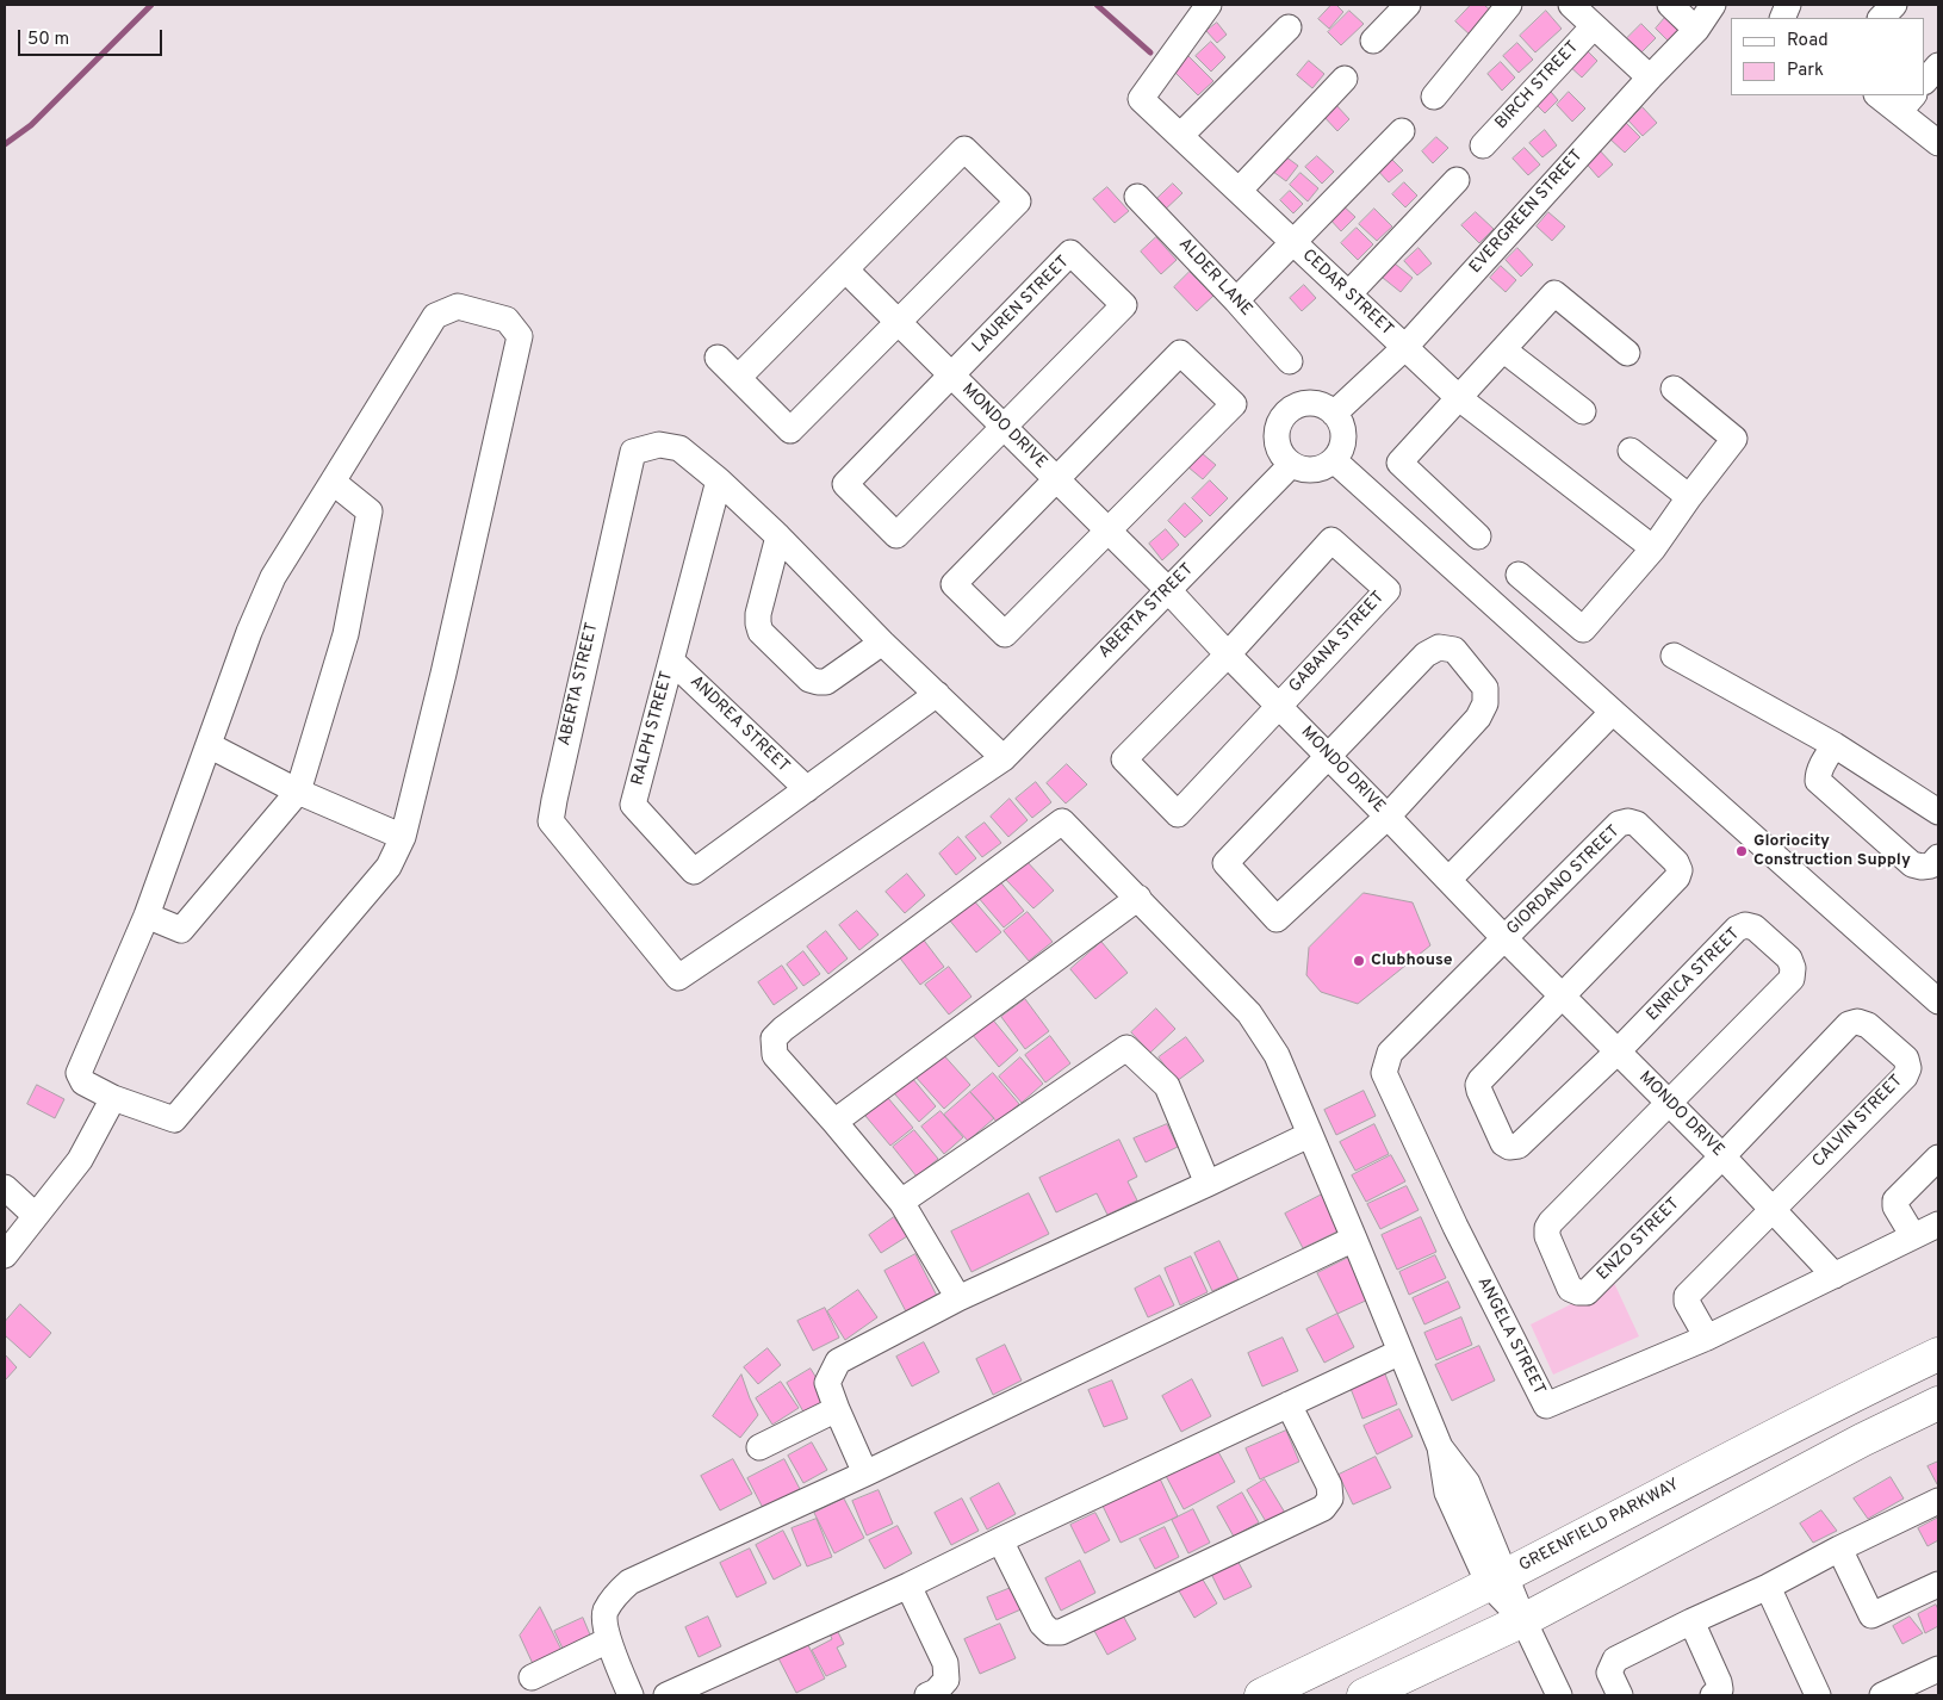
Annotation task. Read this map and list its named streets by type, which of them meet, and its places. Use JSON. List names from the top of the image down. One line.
{"streets":{"main road":["GREENFIELD PARKWAY"],"street":["BIRCH STREET","EVERGREEN STREET","ALDER LANE","CEDAR STREET","LAUREN STREET","MONDO DRIVE","ABERTA STREET","GABANA STREET","ANDREA STREET","RALPH STREET","GIORDANO STREET","ENRICA STREET","CALVIN STREET","ENZO STREET","ANGELA STREET"]},"crossings":[["EVERGREEN STREET","CEDAR STREET"],["EVERGREEN STREET","ABERTA STREET"],["LAUREN STREET","MONDO DRIVE"],["MONDO DRIVE","ABERTA STREET"],["MONDO DRIVE","GABANA STREET"],["MONDO DRIVE","GIORDANO STREET"],["MONDO DRIVE","ENRICA STREET"],["MONDO DRIVE","CALVIN STREET"],["MONDO DRIVE","ENZO STREET"],["MONDO DRIVE","ANGELA STREET"],["ABERTA STREET","RALPH STREET"],["ANDREA STREET","RALPH STREET"],["GIORDANO STREET","ENRICA STREET"],["GIORDANO STREET","ANGELA STREET"],["ENRICA STREET","ENZO STREET"],["CALVIN STREET","ENZO STREET"],["CALVIN STREET","ANGELA STREET"]],"places":["Gloriocity Construction Supply","Clubhouse"],"legend":["Road","Park"],"scale_bar":"50 m"}
